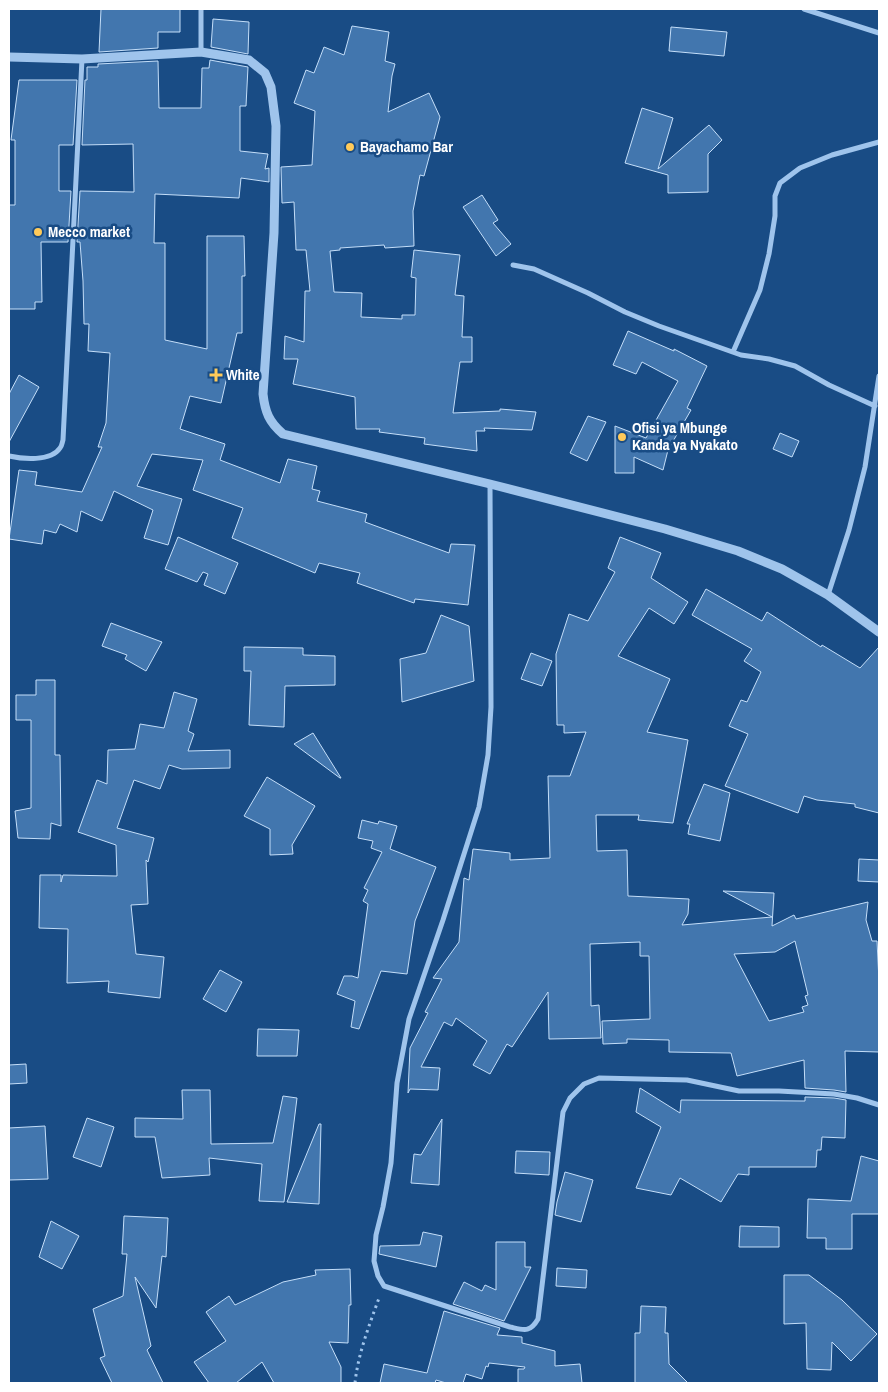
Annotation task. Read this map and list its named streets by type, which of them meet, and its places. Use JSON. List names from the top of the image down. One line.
{"places":{"other":["Bayachamo Bar","Mecco market","Ofisi ya Mbunge Kanda ya Nyakato"],"health":["White"]}}
